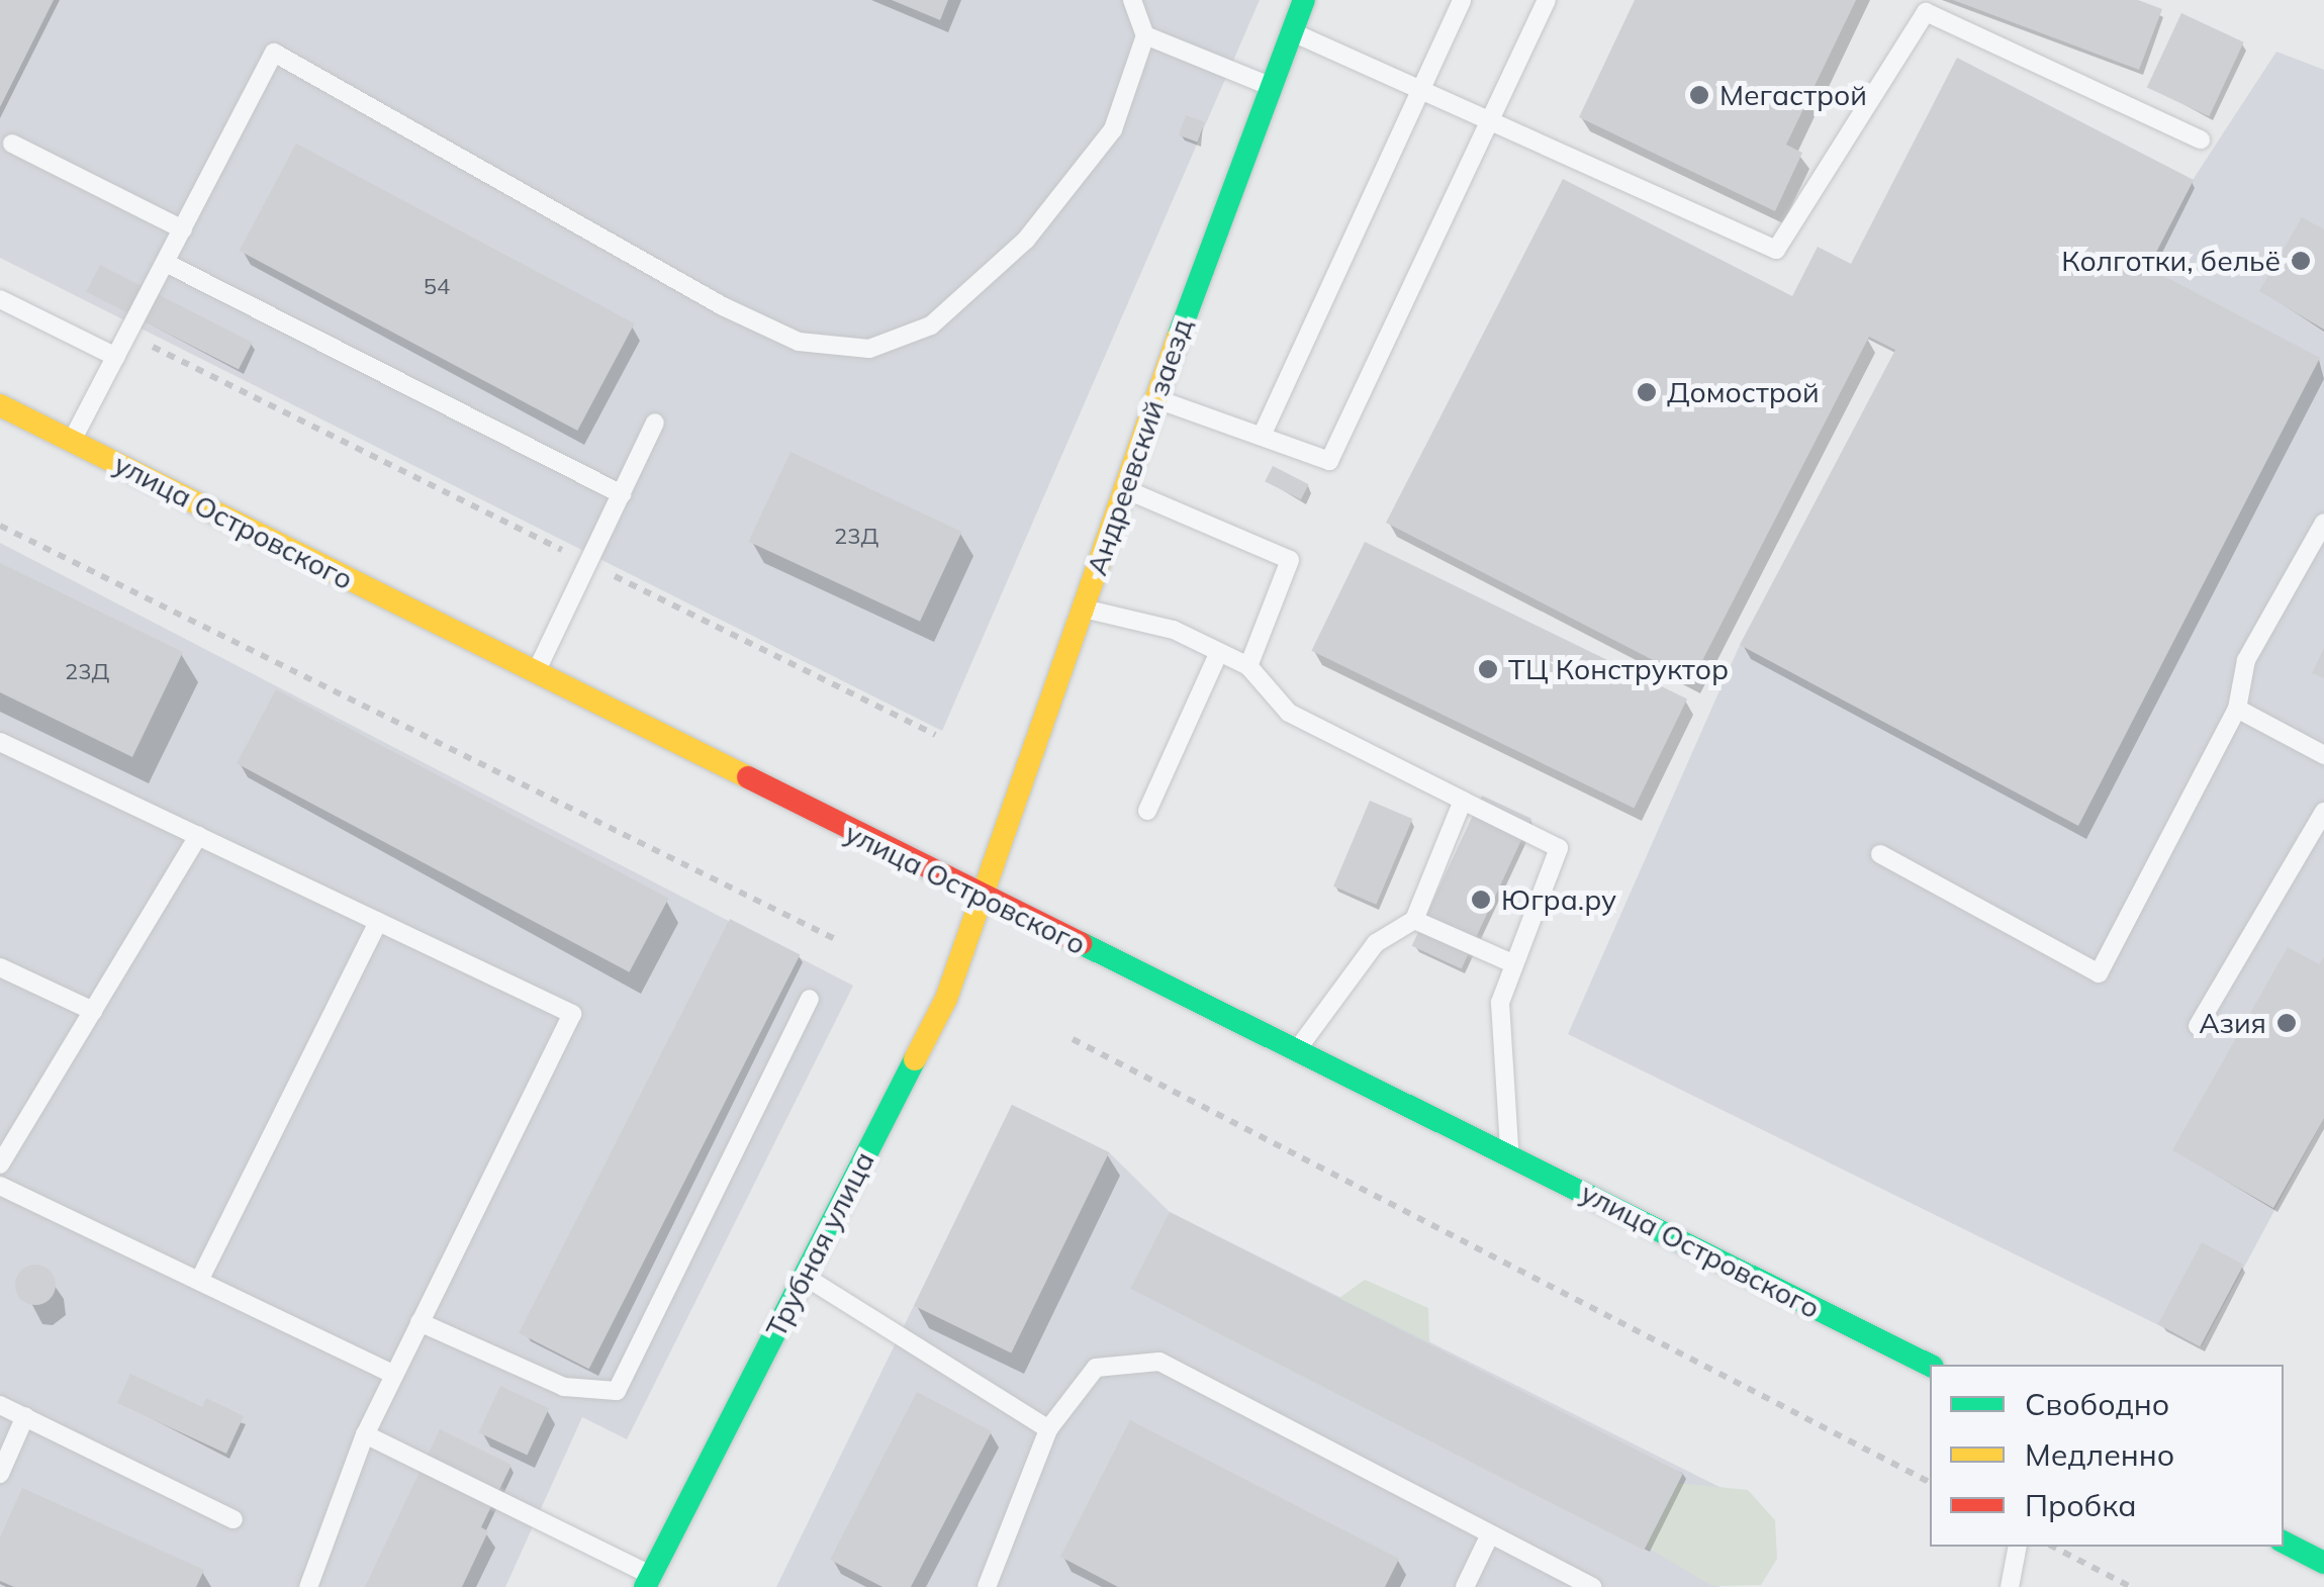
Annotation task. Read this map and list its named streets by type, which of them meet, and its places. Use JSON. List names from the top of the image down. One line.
{"streets":{"main road":["Андреевский заезд","улица Островского","Трубная улица"]},"crossings":[["Андреевский заезд","улица Островского"],["Андреевский заезд","Трубная улица"],["улица Островского","Трубная улица"]],"places":["Мегастрой","Колготки, бельё","Домострой","ТЦ Конструктор","Югра.ру","Азия"],"house_numbers":["54","23Д","23Д"],"legend":["Свободно","Медленно","Пробка"]}
